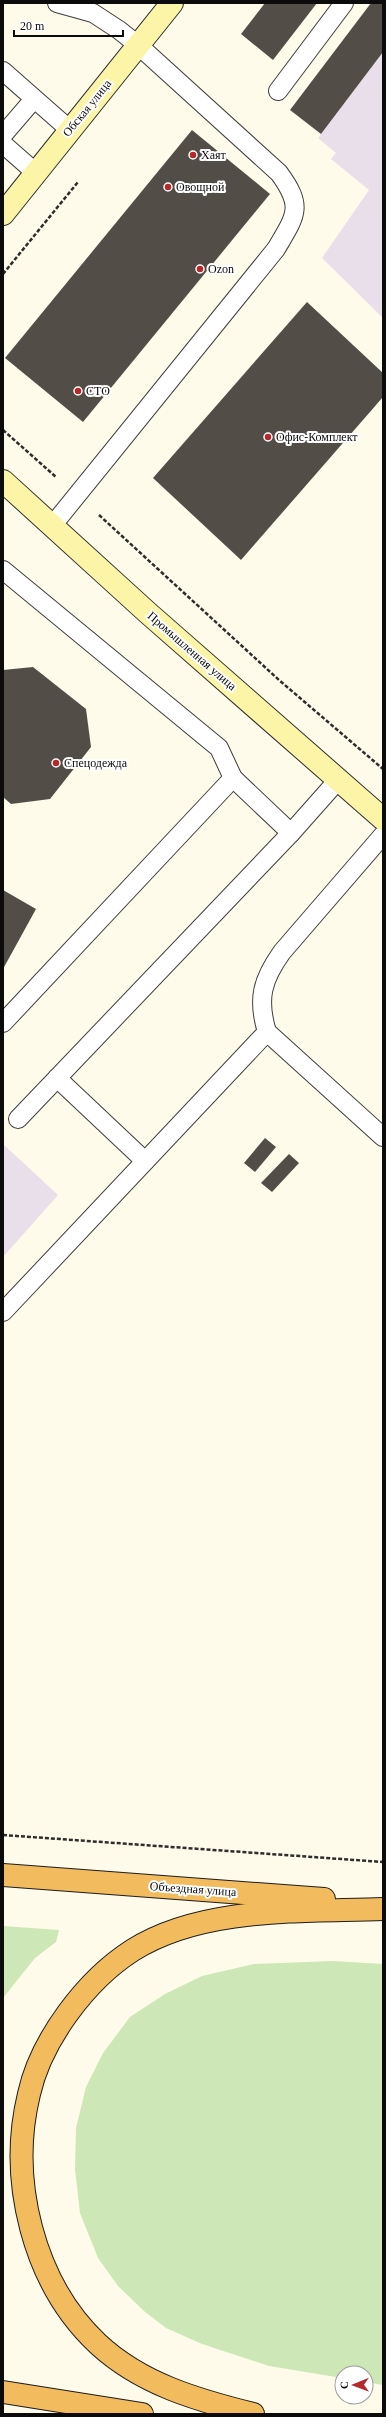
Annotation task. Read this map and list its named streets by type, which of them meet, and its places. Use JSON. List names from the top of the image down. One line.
{"streets":{"highway":["Объездная улица"],"main road":["Обская улица","Промышленная улица"]},"places":["Хаят","Овощной","Ozon","СТО","Офис-Комплект","Спецодежда"],"scale_bar":"20 m","north":"left"}
